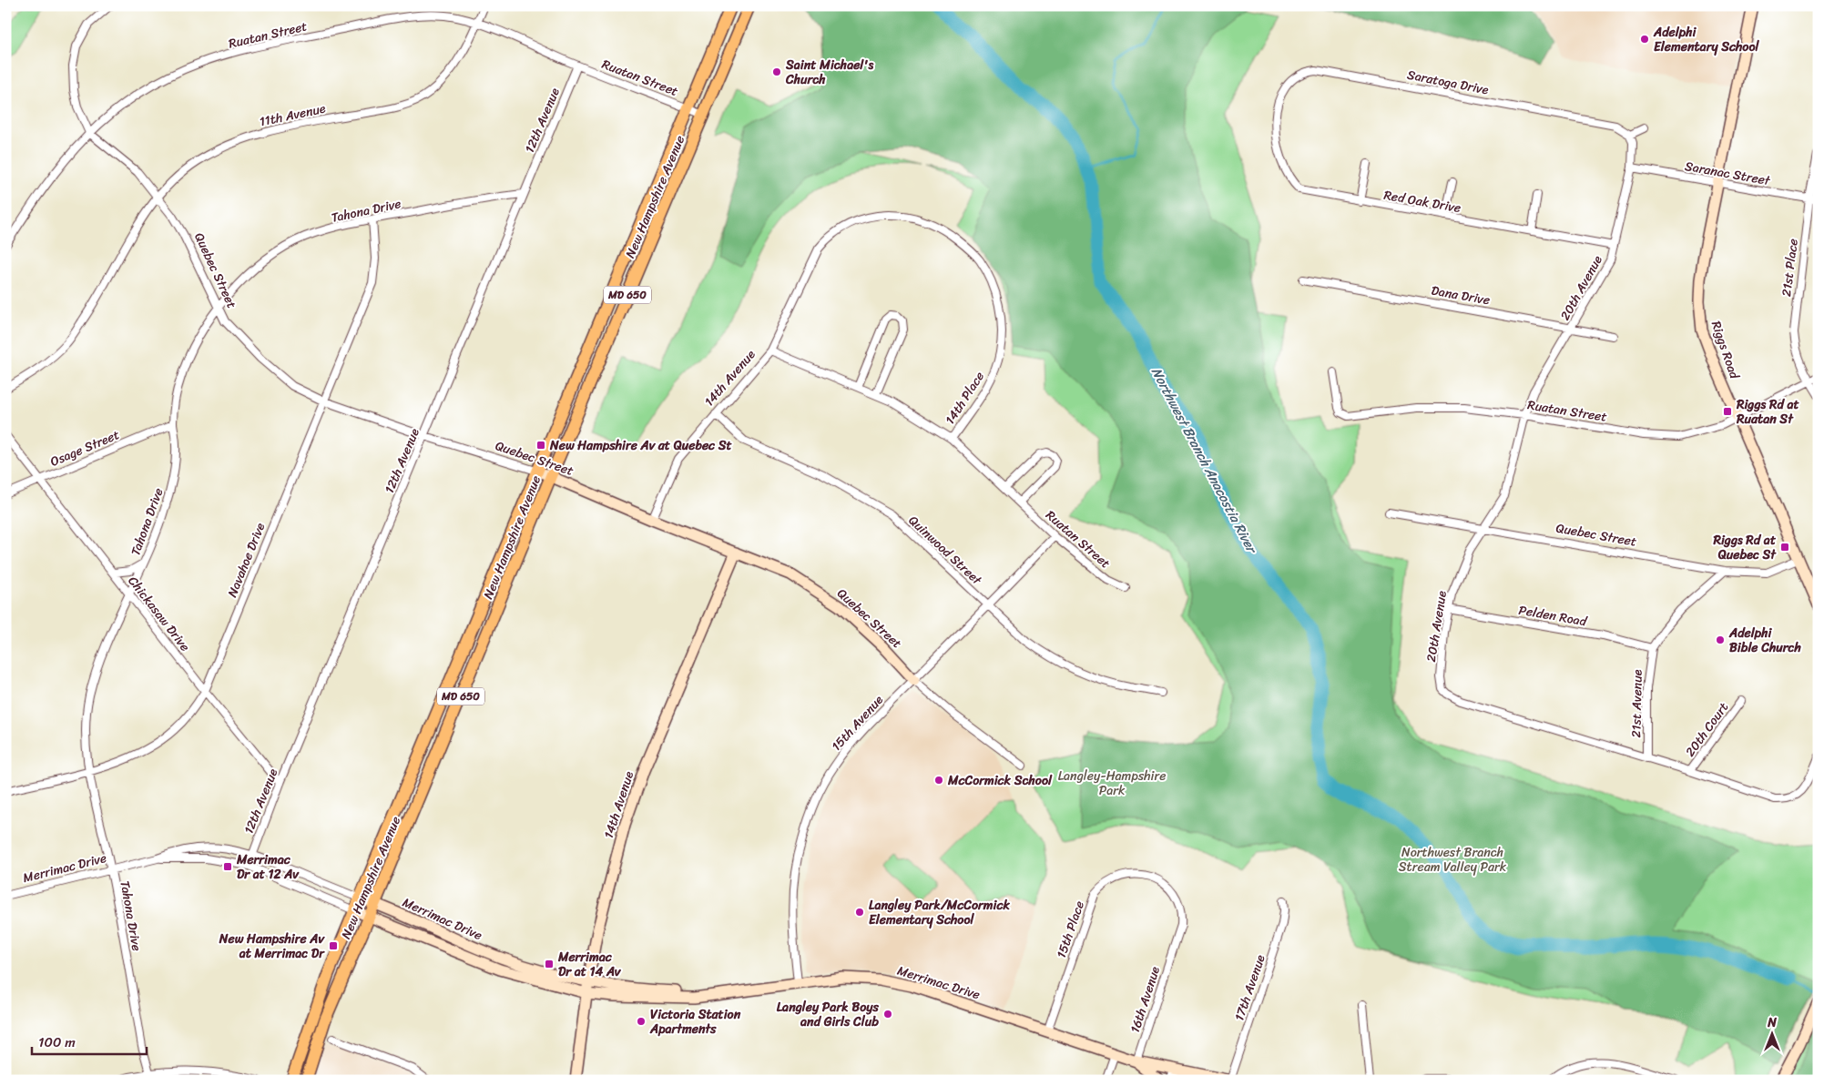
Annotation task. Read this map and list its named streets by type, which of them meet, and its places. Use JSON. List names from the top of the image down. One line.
{"streets":{"main road":["New Hampshire Avenue","MD 650"],"street":["Ruatan Street","Saratoga Drive","11th Avenue","12th Avenue","Saranac Street","Red Oak Drive","Tahona Drive","21st Place","Quebec Street","20th Avenue","Dana Drive","Riggs Road","14th Avenue","14th Place","Osage Street","Quinwood Street","Navahoe Drive","Chickasaw Drive","Pelden Road","21st Avenue","15th Avenue","20th Court","Merrimac Drive","15th Place","17th Avenue","16th Avenue"]},"crossings":[["Ruatan Street","11th Avenue"],["Ruatan Street","12th Avenue"],["Ruatan Street","New Hampshire Avenue"],["Ruatan Street","21st Place"],["Ruatan Street","Quebec Street"],["Ruatan Street","20th Avenue"],["Ruatan Street","Riggs Road"],["Ruatan Street","14th Avenue"],["Ruatan Street","14th Place"],["Ruatan Street","15th Avenue"],["Saratoga Drive","Red Oak Drive"],["Saratoga Drive","20th Avenue"],["11th Avenue","Quebec Street"],["12th Avenue","Tahona Drive"],["12th Avenue","Quebec Street"],["12th Avenue","Chickasaw Drive"],["12th Avenue","Merrimac Drive"],["Saranac Street","21st Place"],["Saranac Street","20th Avenue"],["Saranac Street","Riggs Road"],["New Hampshire Avenue","Quebec Street"],["New Hampshire Avenue","Merrimac Drive"],["Red Oak Drive","20th Avenue"],["Tahona Drive","Quebec Street"],["Tahona Drive","Osage Street"],["Tahona Drive","Navahoe Drive"],["Tahona Drive","Chickasaw Drive"],["Tahona Drive","Merrimac Drive"],["Quebec Street","20th Avenue"],["Quebec Street","Riggs Road"],["Quebec Street","14th Avenue"],["Quebec Street","Navahoe Drive"],["Quebec Street","21st Avenue"],["Quebec Street","15th Avenue"],["20th Avenue","Dana Drive"],["20th Avenue","Pelden Road"],["20th Avenue","21st Avenue"],["20th Avenue","20th Court"],["14th Avenue","14th Place"],["14th Avenue","Quinwood Street"],["14th Avenue","Merrimac Drive"],["Osage Street","Chickasaw Drive"],["Quinwood Street","15th Avenue"],["Navahoe Drive","Chickasaw Drive"],["Pelden Road","21st Avenue"],["15th Avenue","Merrimac Drive"],["Merrimac Drive","15th Place"],["Merrimac Drive","17th Avenue"],["Merrimac Drive","16th Avenue"],["15th Place","16th Avenue"]],"water":["Northwest Branch Anacostia River"],"parks":["Langley-Hampshire Park","Northwest Branch Stream Valley Park"],"places":{"other":["Adelphi Elementary School","Saint Michael's Church","Adelphi Bible Church","McCormick School","Langley Park/McCormick Elementary School","Langley Park Boys and Girls Club","Victoria Station Apartments"],"transit":["Riggs Rd at Ruatan St","New Hampshire Av at Quebec St","Riggs Rd at Quebec St","Merrimac Dr at 12 Av","New Hampshire Av at Merrimac Dr","Merrimac Dr at 14 Av"]},"scale_bar":"100 m","north":"top"}
